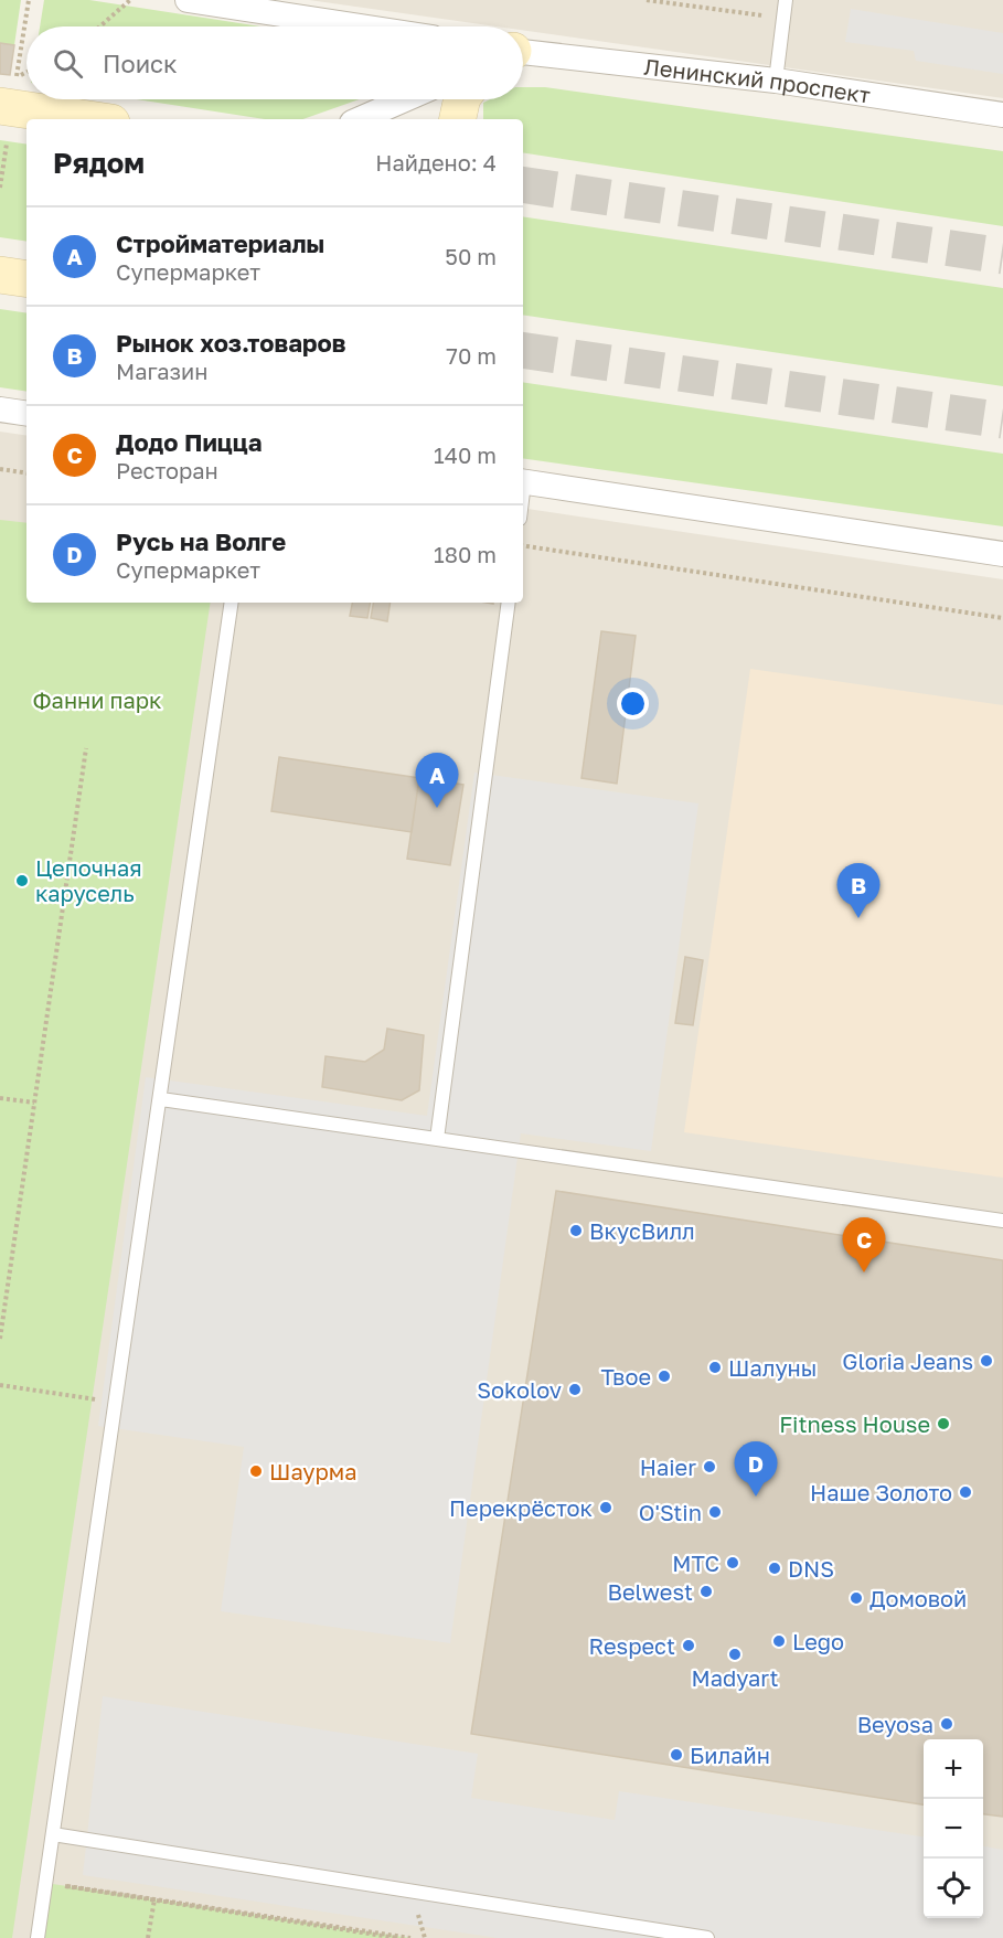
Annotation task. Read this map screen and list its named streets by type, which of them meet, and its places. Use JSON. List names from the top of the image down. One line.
{"streets":{"street":["Ленинский проспект"]},"parks":["Фанни парк"],"places":["Цепочная карусель","ВкусВилл","Gloria Jeans","Шалуны","Твое","Sokolov","Fitness House","Haier","Шаурма","Наше Золото","Перекрёсток","O'Stin","МТС","DNS","Belwest","Домовой","Lego","Respect","Madyart","Beyosa","Билайн"],"page":{"search":"Поиск","heading":["Рядом","Найдено: 4"],"list":[{"mark":"A","name":"Стройматериалы","note":"Супермаркет","value":"50 m"},{"mark":"B","name":"Рынок хоз.товаров","note":"Магазин","value":"70 m"},{"mark":"C","name":"Додо Пицца","note":"Ресторан","value":"140 m"},{"mark":"D","name":"Русь на Волге","note":"Супермаркет","value":"180 m"}],"pins":["A","B","C","D"],"map_buttons":["+","−"]}}
